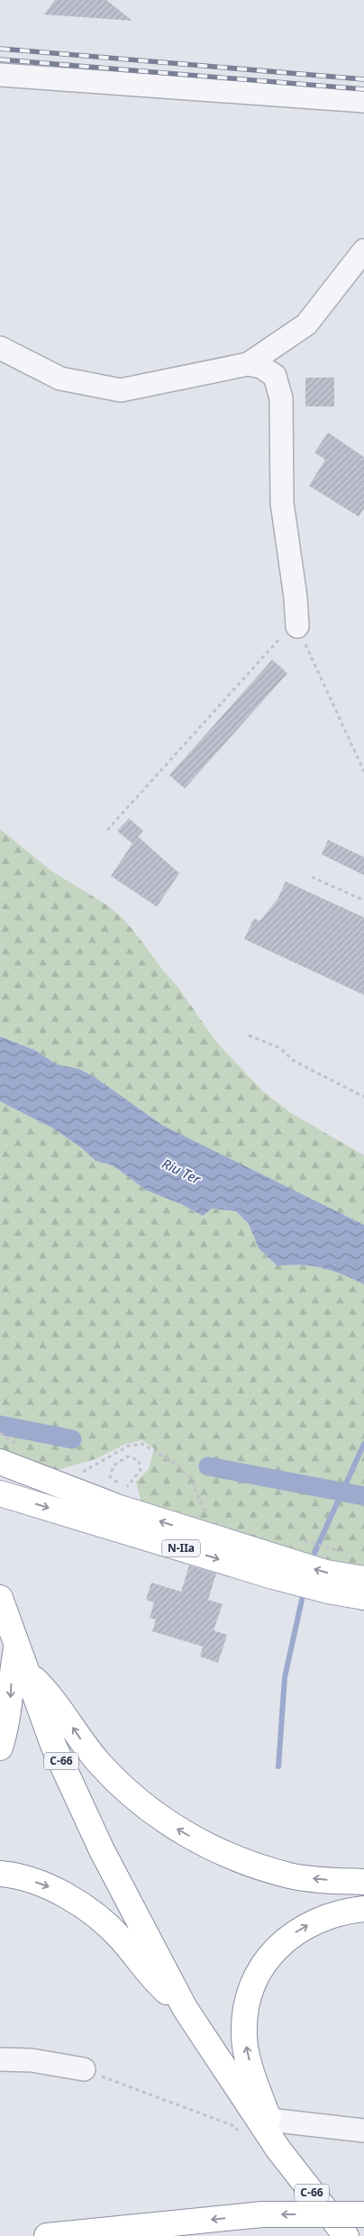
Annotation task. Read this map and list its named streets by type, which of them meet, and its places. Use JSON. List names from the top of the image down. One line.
{"streets":{"main road":["N-IIa","C-66"]},"water":["Riu Ter"]}
